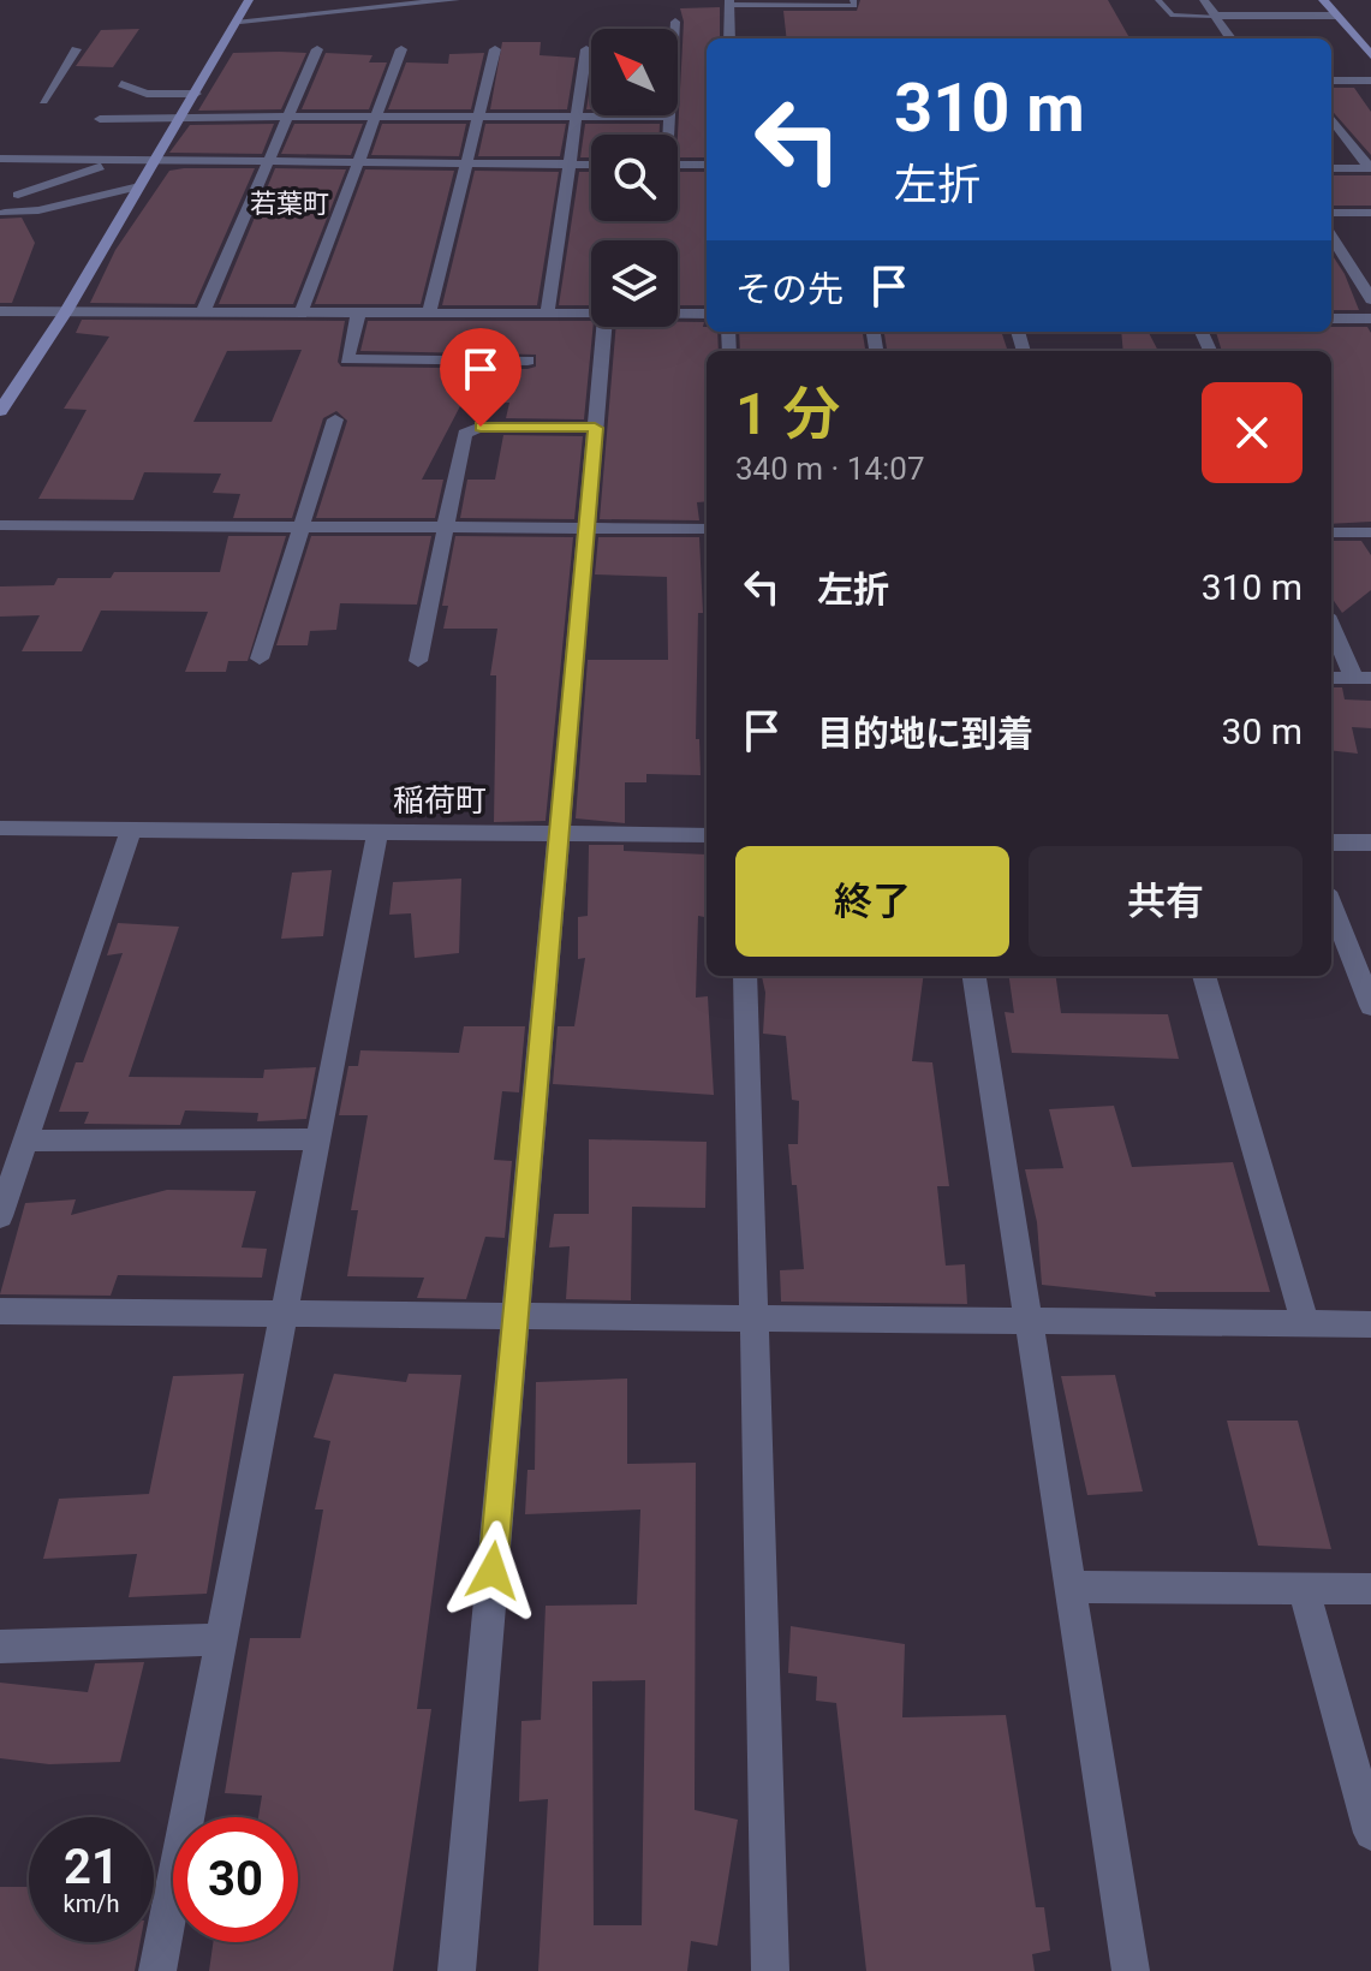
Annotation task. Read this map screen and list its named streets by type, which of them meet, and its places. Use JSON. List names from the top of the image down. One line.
{"districts":["若葉町","稲荷町"],"north":"top left","page":{"turn":["310 m","左折"],"then":"その先","heading":["1 分","340 m · 14:07"],"list":[{"name":"左折","value":"310 m"},{"name":"目的地に到着","value":"30 m"}],"buttons":["終了","共有"],"speed":"21 km/h","limit":"30"}}
